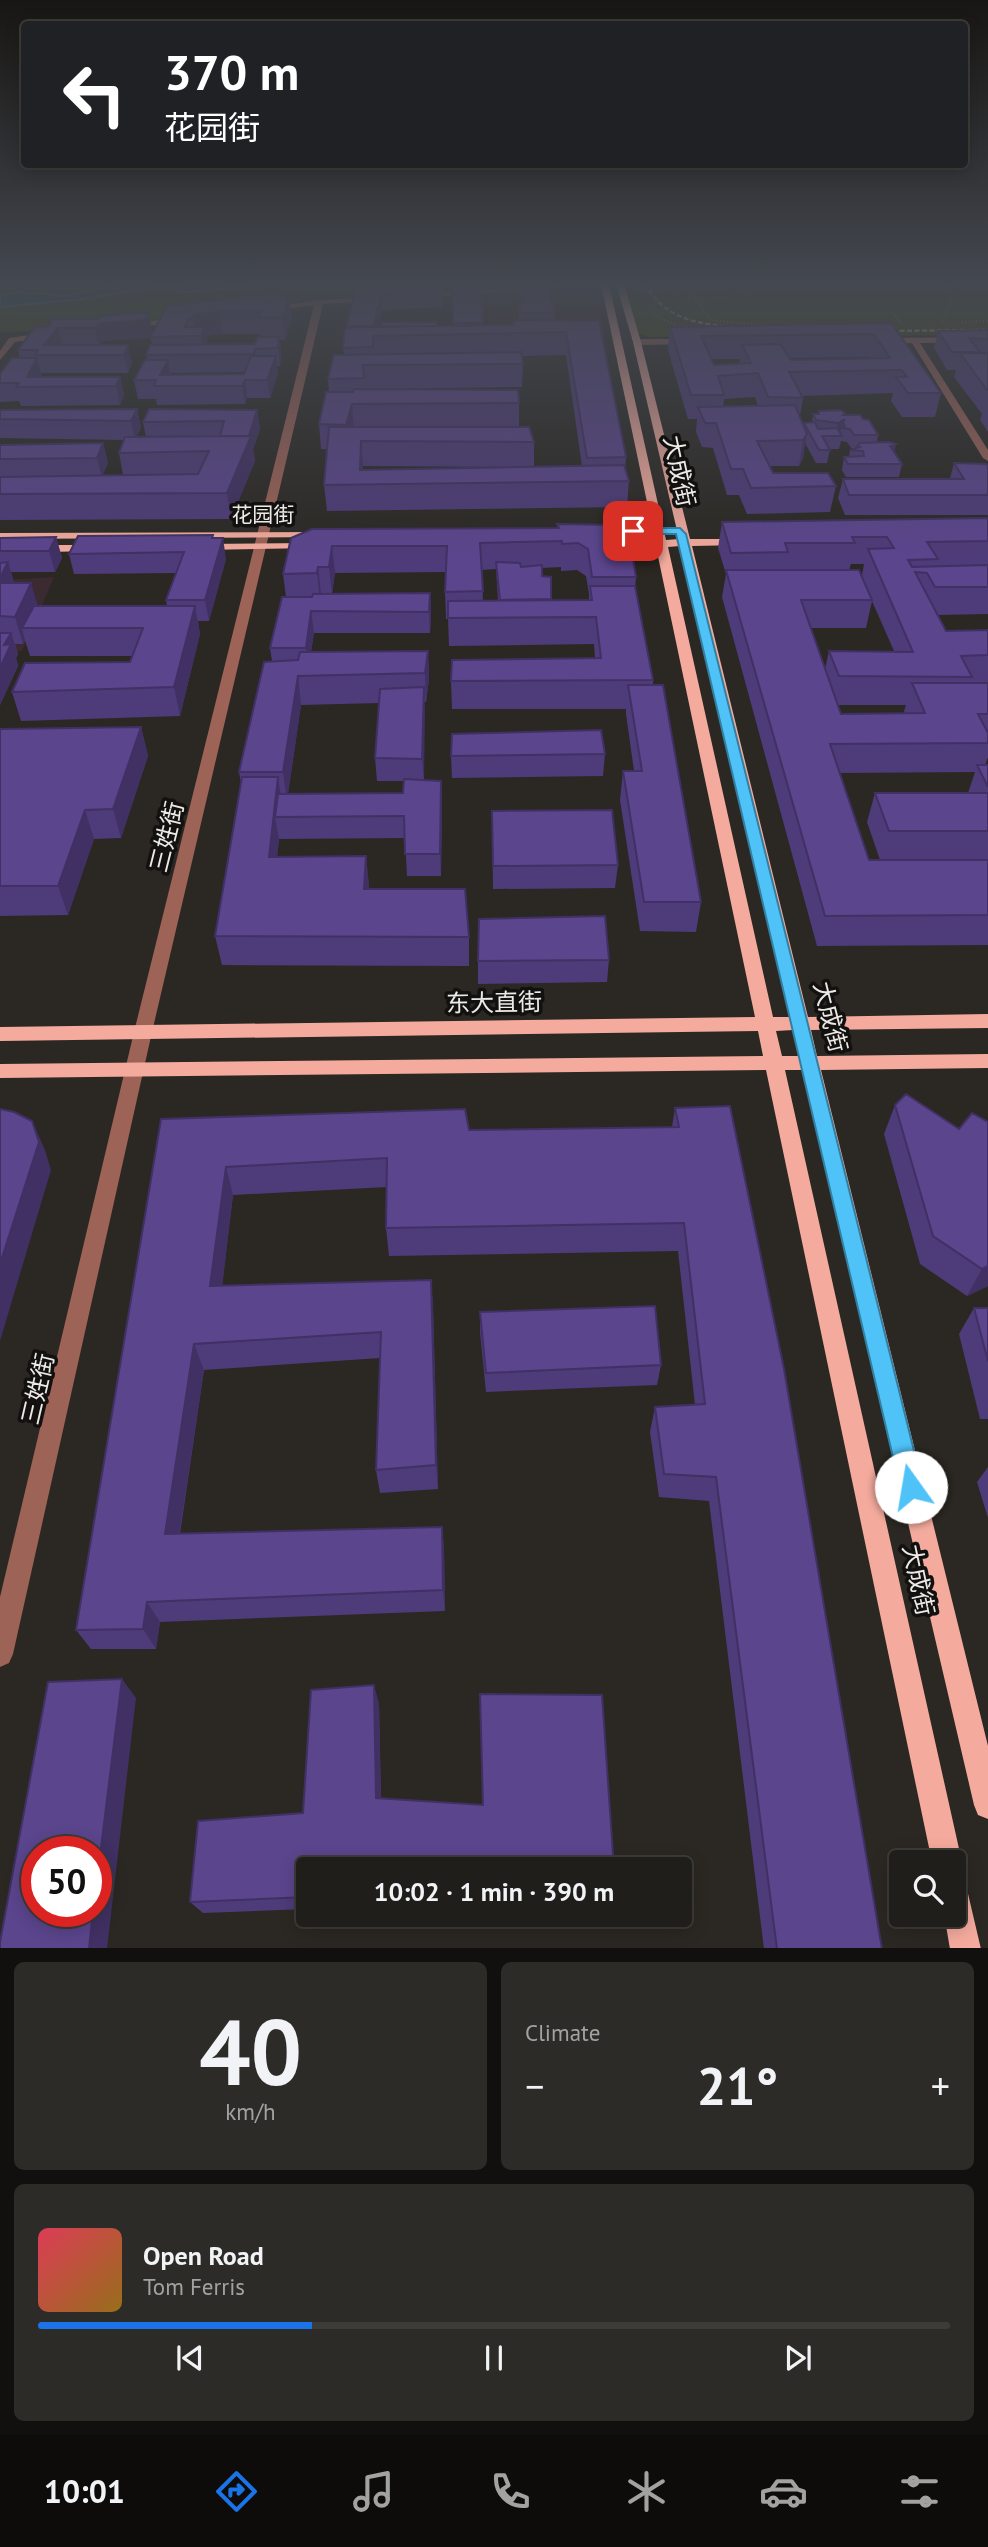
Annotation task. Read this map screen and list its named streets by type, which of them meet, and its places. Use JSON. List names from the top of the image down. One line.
{"streets":{"main road":["大成街","花园街","东大直街"],"street":["三姓街"]},"crossings":[["大成街","东大直街"],["花园街","三姓街"],["三姓街","东大直街"]],"page":{"turn":["370 m","花园街"],"limit":"50","trip":"10:02 · 1 min · 390 m","tile":[["40","km/h"],"Climate"],"heat":["−","21°","+"],"song":["Open Road","Tom Ferris"],"tabs":"10:01"}}
